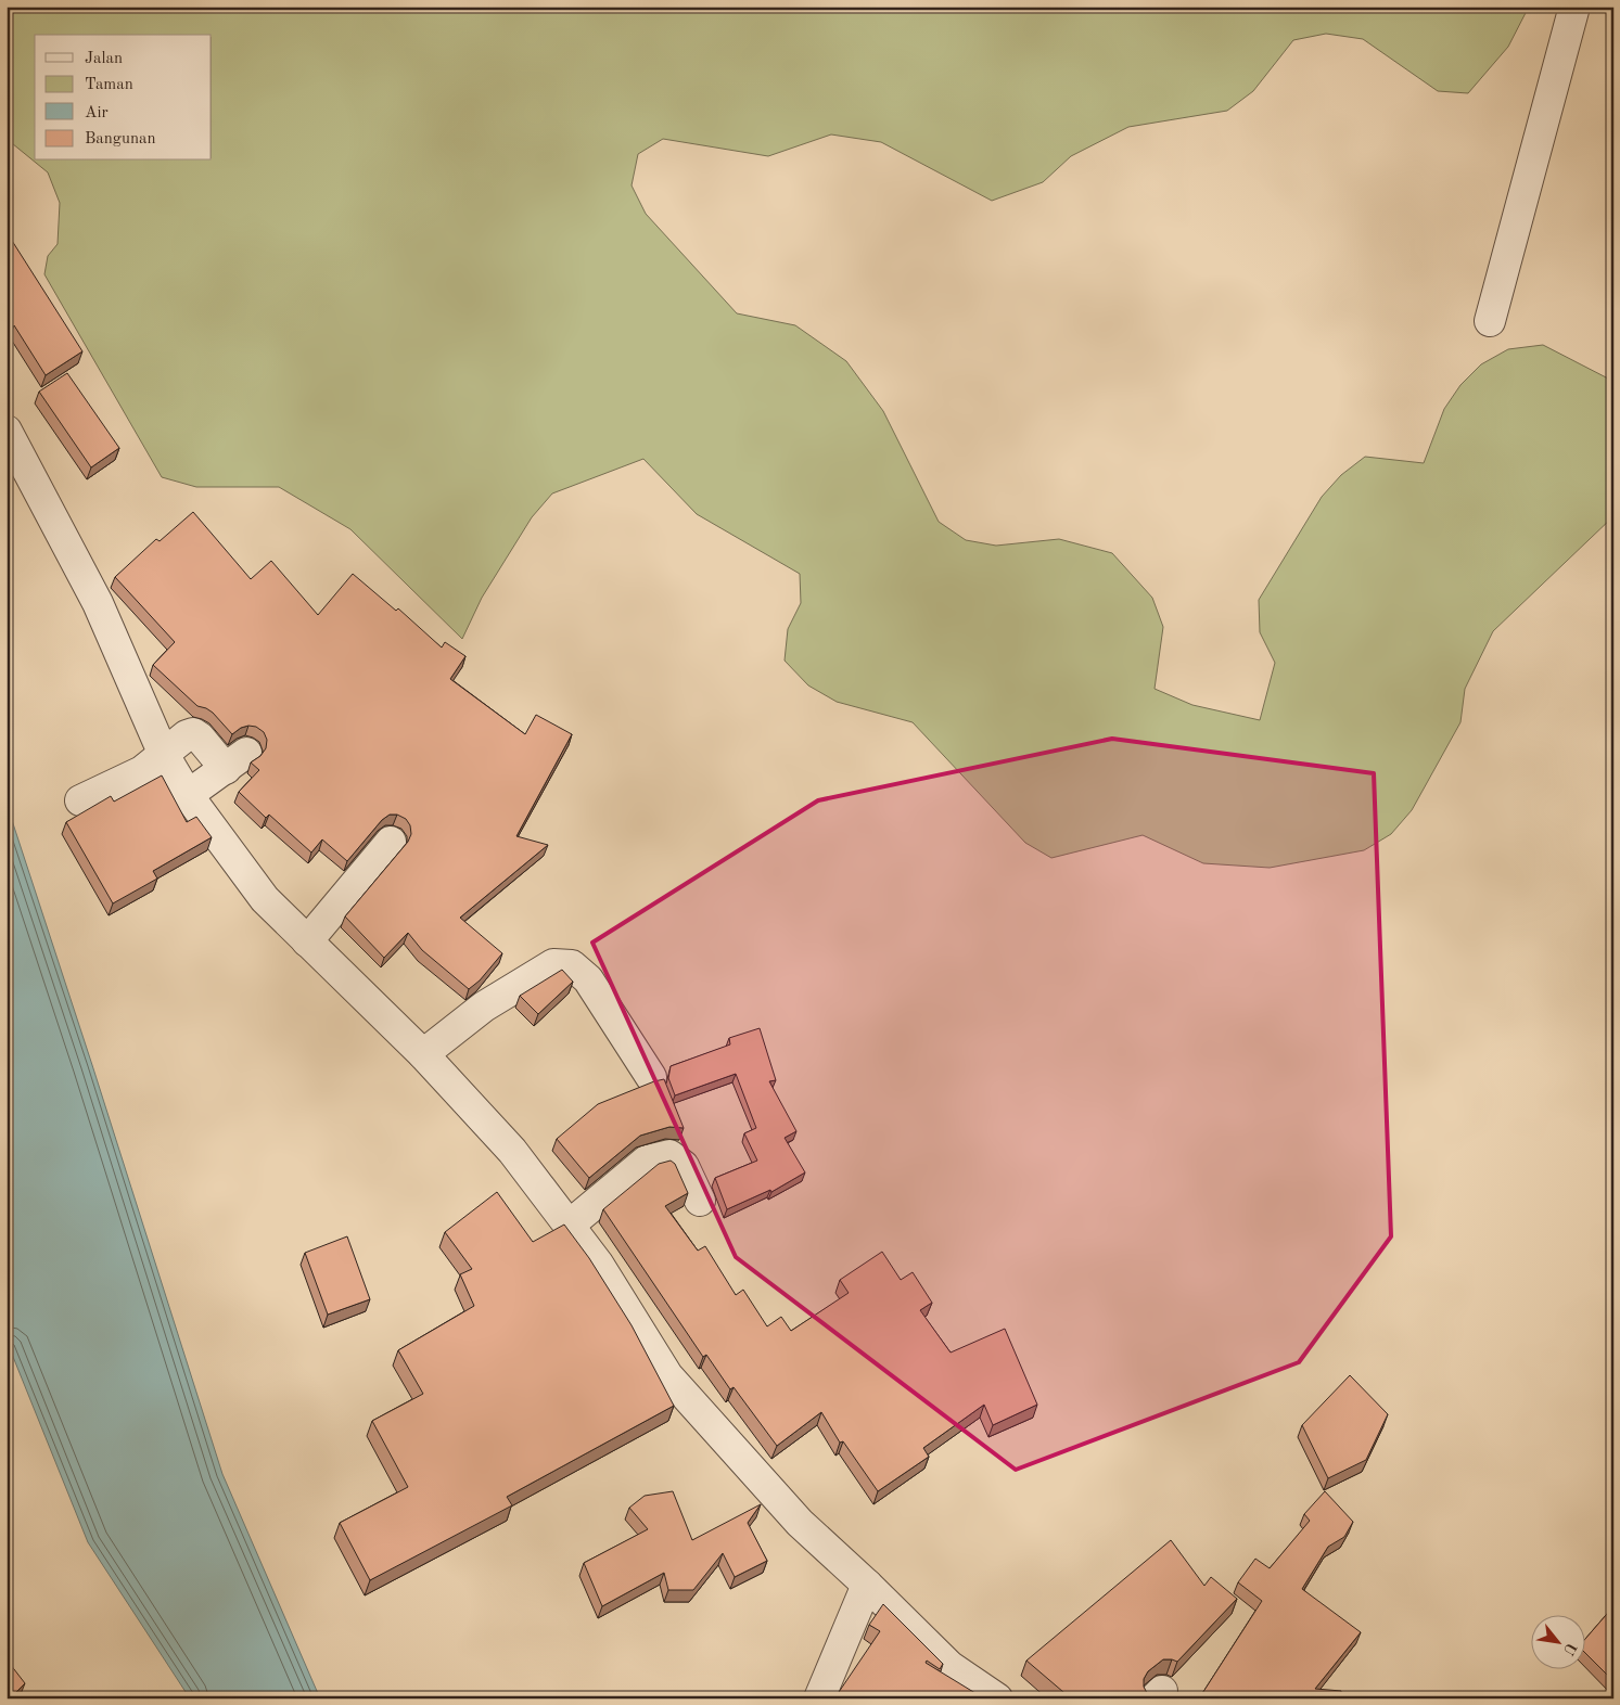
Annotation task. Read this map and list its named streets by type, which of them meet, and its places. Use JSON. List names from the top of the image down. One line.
{"legend":["Jalan","Taman","Air","Bangunan"],"north":"bottom right"}
